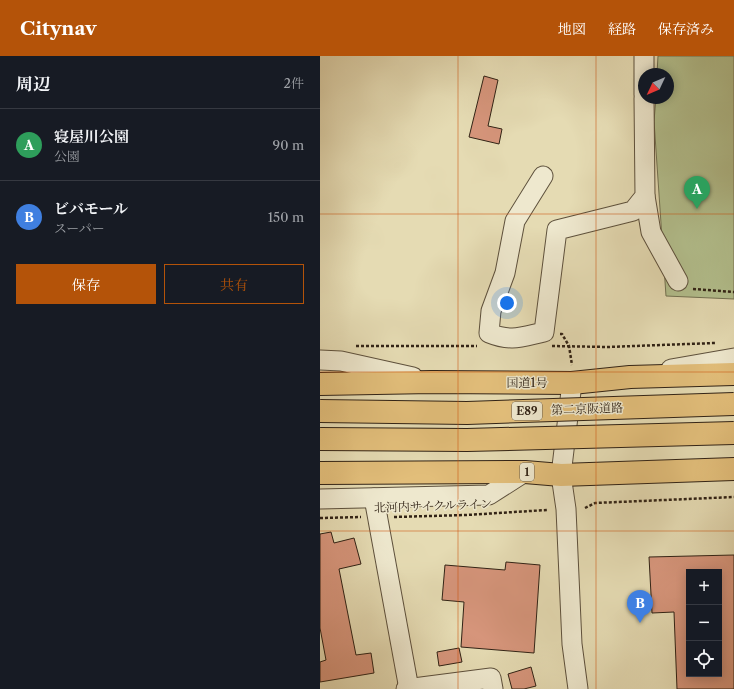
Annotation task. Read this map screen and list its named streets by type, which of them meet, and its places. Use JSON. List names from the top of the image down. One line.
{"streets":{"highway":["国道1号","第二京阪道路","E89","1"],"path":["北河内サイクルライン"]},"north":"bottom left","page":{"header":"Citynav","nav":["地図","経路","保存済み"],"heading":["周辺","2件"],"list":[{"mark":"A","name":"寝屋川公園","note":"公園","value":"90 m"},{"mark":"B","name":"ビバモール","note":"スーパー","value":"150 m"}],"pins":["A","B"],"buttons":["保存","共有"],"map_buttons":["+","−"]}}
